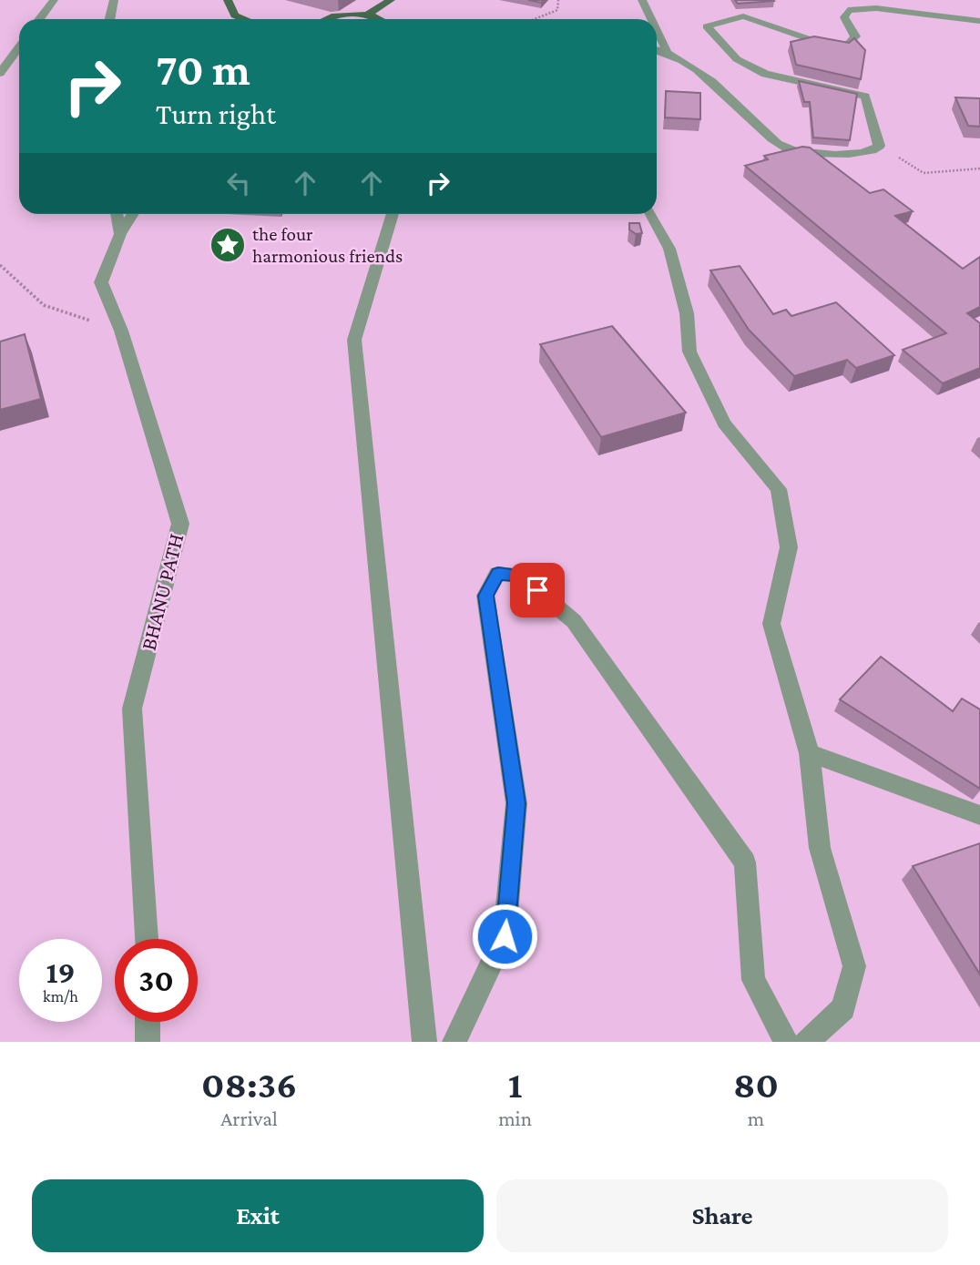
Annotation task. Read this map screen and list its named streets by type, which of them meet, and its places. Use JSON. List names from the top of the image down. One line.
{"streets":{"street":["BHANU PATH"]},"places":{"place":["the four harmonious friends"]},"page":{"turn":["70 m","Turn right"],"speed":"19 km/h","limit":"30","eta":["08:36","Arrival","1","min","80","m"],"buttons":["Exit","Share"]}}
